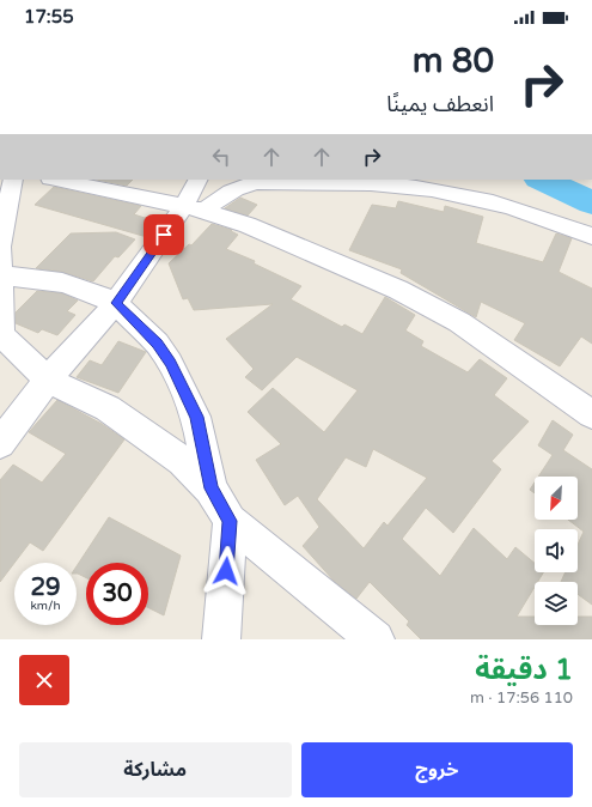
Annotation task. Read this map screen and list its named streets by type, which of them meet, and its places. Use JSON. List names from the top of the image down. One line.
{"north":"bottom left","page":{"status":"17:55","turn":["80 m","انعطف يمينًا"],"speed":"29 km/h","limit":"30","heading":["1 دقيقة","110 m · 17:56"],"buttons":["خروج","مشاركة"]}}
